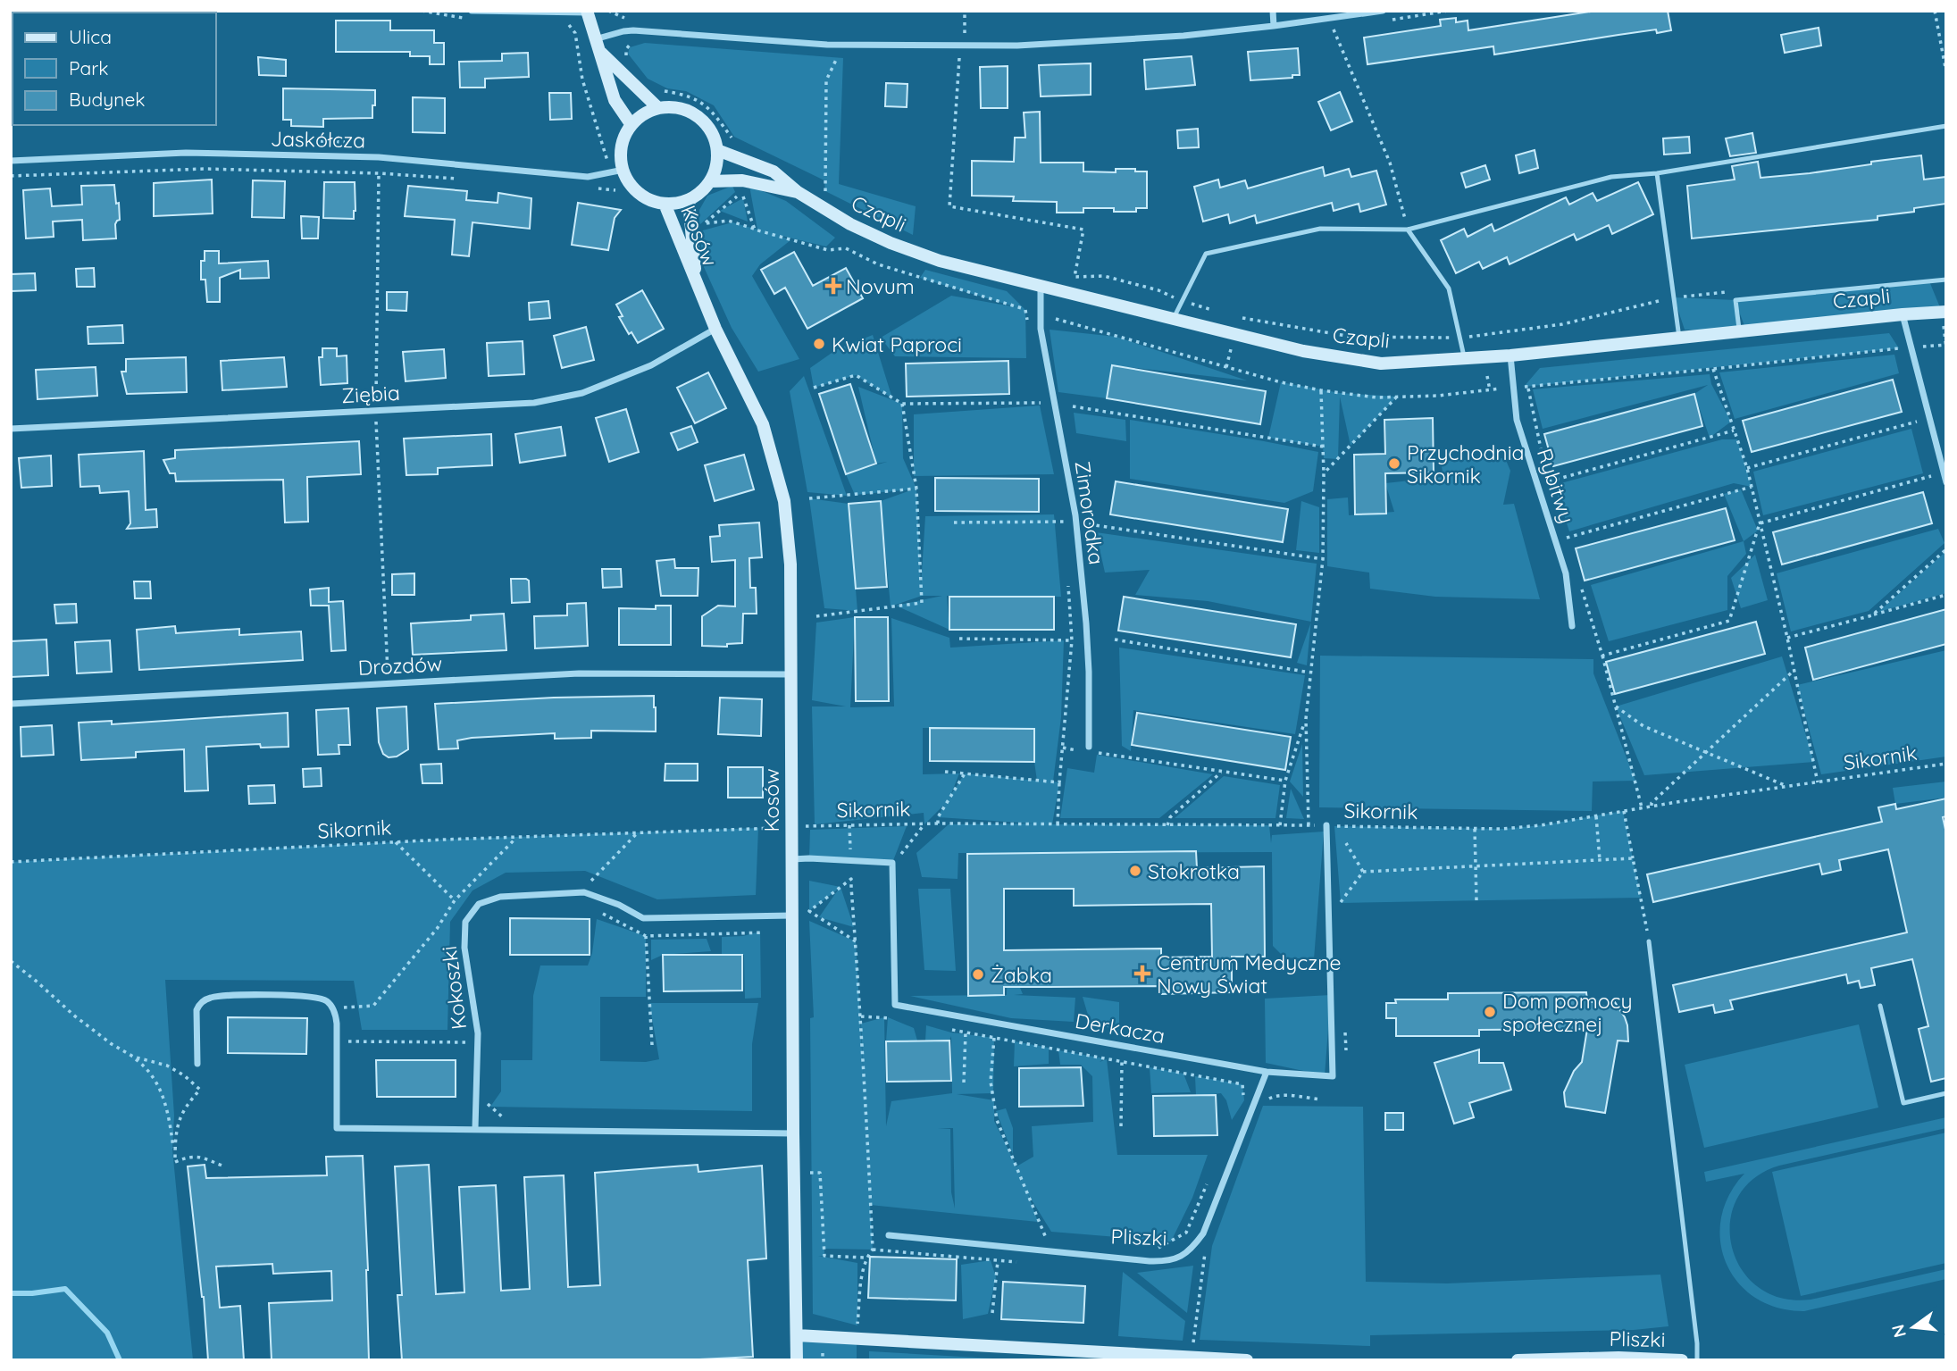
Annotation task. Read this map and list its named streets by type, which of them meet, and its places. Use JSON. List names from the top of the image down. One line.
{"streets":{"street":["Jaskółcza","Czapli","Kosów","Ziębia","Rybitwy","Zimorodka","Drozdów","Kokoszki","Derkacza","Pliszki"],"path":["Sikornik"]},"crossings":[["Jaskółcza","Czapli"],["Jaskółcza","Kosów"],["Czapli","Kosów"],["Czapli","Rybitwy"],["Czapli","Zimorodka"],["Kosów","Ziębia"],["Kosów","Drozdów"],["Kosów","Kokoszki"],["Kosów","Derkacza"],["Sikornik","Derkacza"],["Derkacza","Pliszki"]],"places":{"health":["Novum","Centrum Medyczne Nowy Świat"],"other":["Kwiat Paproci","Przychodnia Sikornik","Stokrotka","Żabka","Dom pomocy społecznej"]},"legend":["Ulica","Park","Budynek"],"north":"left"}
